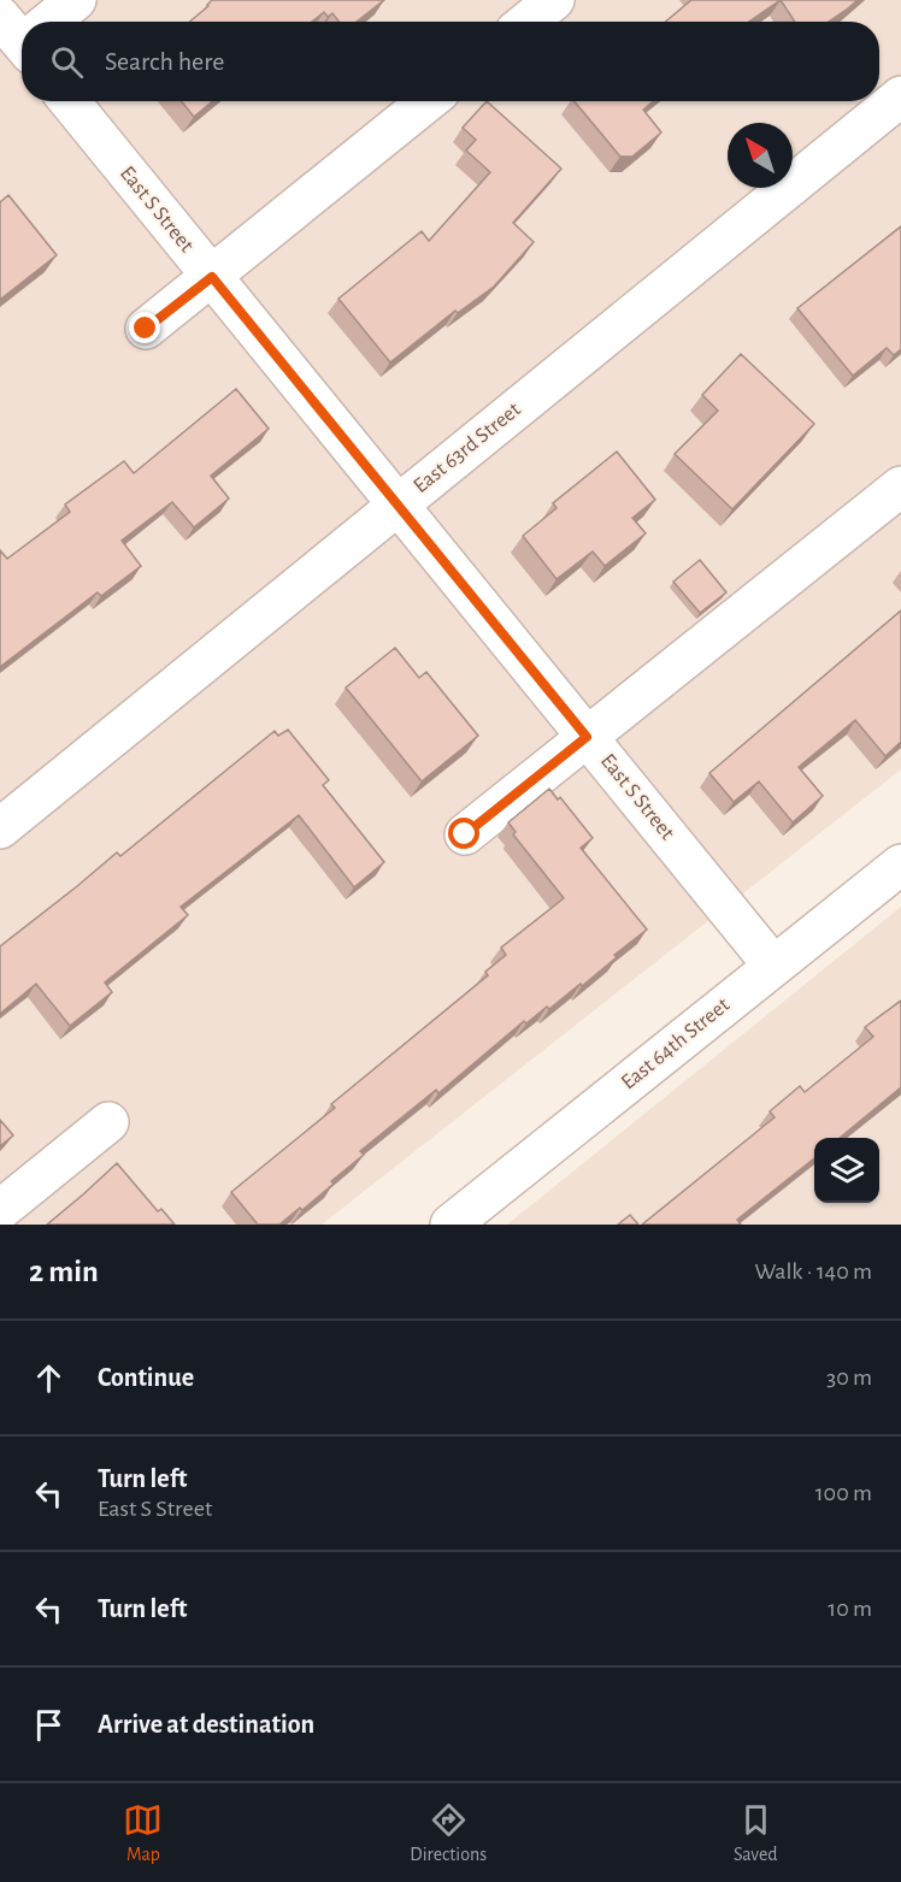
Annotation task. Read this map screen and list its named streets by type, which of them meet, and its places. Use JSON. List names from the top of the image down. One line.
{"streets":{"street":["East S Street","East 63rd Street","East 64th Street"]},"crossings":[["East S Street","East 63rd Street"],["East S Street","East 64th Street"]],"north":"top left","page":{"search":"Search here","heading":["2 min","Walk · 140 m"],"list":[["Continue","30 m"],["Turn left","East S Street","100 m"],["Turn left","10 m"],"Arrive at destination"],"nav":["Map","Directions","Saved"]}}
